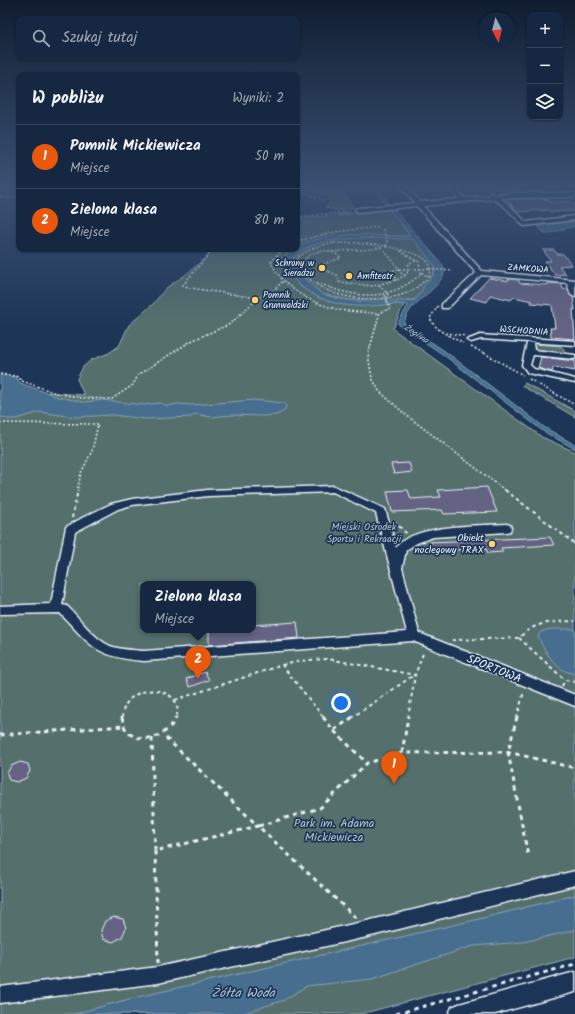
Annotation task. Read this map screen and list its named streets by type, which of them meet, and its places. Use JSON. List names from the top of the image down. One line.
{"streets":{"street":["ZAMKOWA","WSCHODNIA","SPORTOWA"]},"water":["Żeglina","Żółta Woda"],"parks":["Miejski Ośrodek Sportu i Rekraacji","Park im. Adama Mickiewicza"],"places":["Schrony w Sieradzu","Amfiteatr","Pomnik Grunwaldzki","Obiekt noclegowy TRAX"],"north":"bottom","page":{"map_buttons":["+","−"],"search":"Szukaj tutaj","heading":["W pobliżu","Wyniki: 2"],"list":[{"mark":"1","name":"Pomnik Mickiewicza","note":"Miejsce","value":"50 m"},{"mark":"2","name":"Zielona klasa","note":"Miejsce","value":"80 m"}],"popup":["Zielona klasa","Miejsce"],"pins":["2","1"]}}
